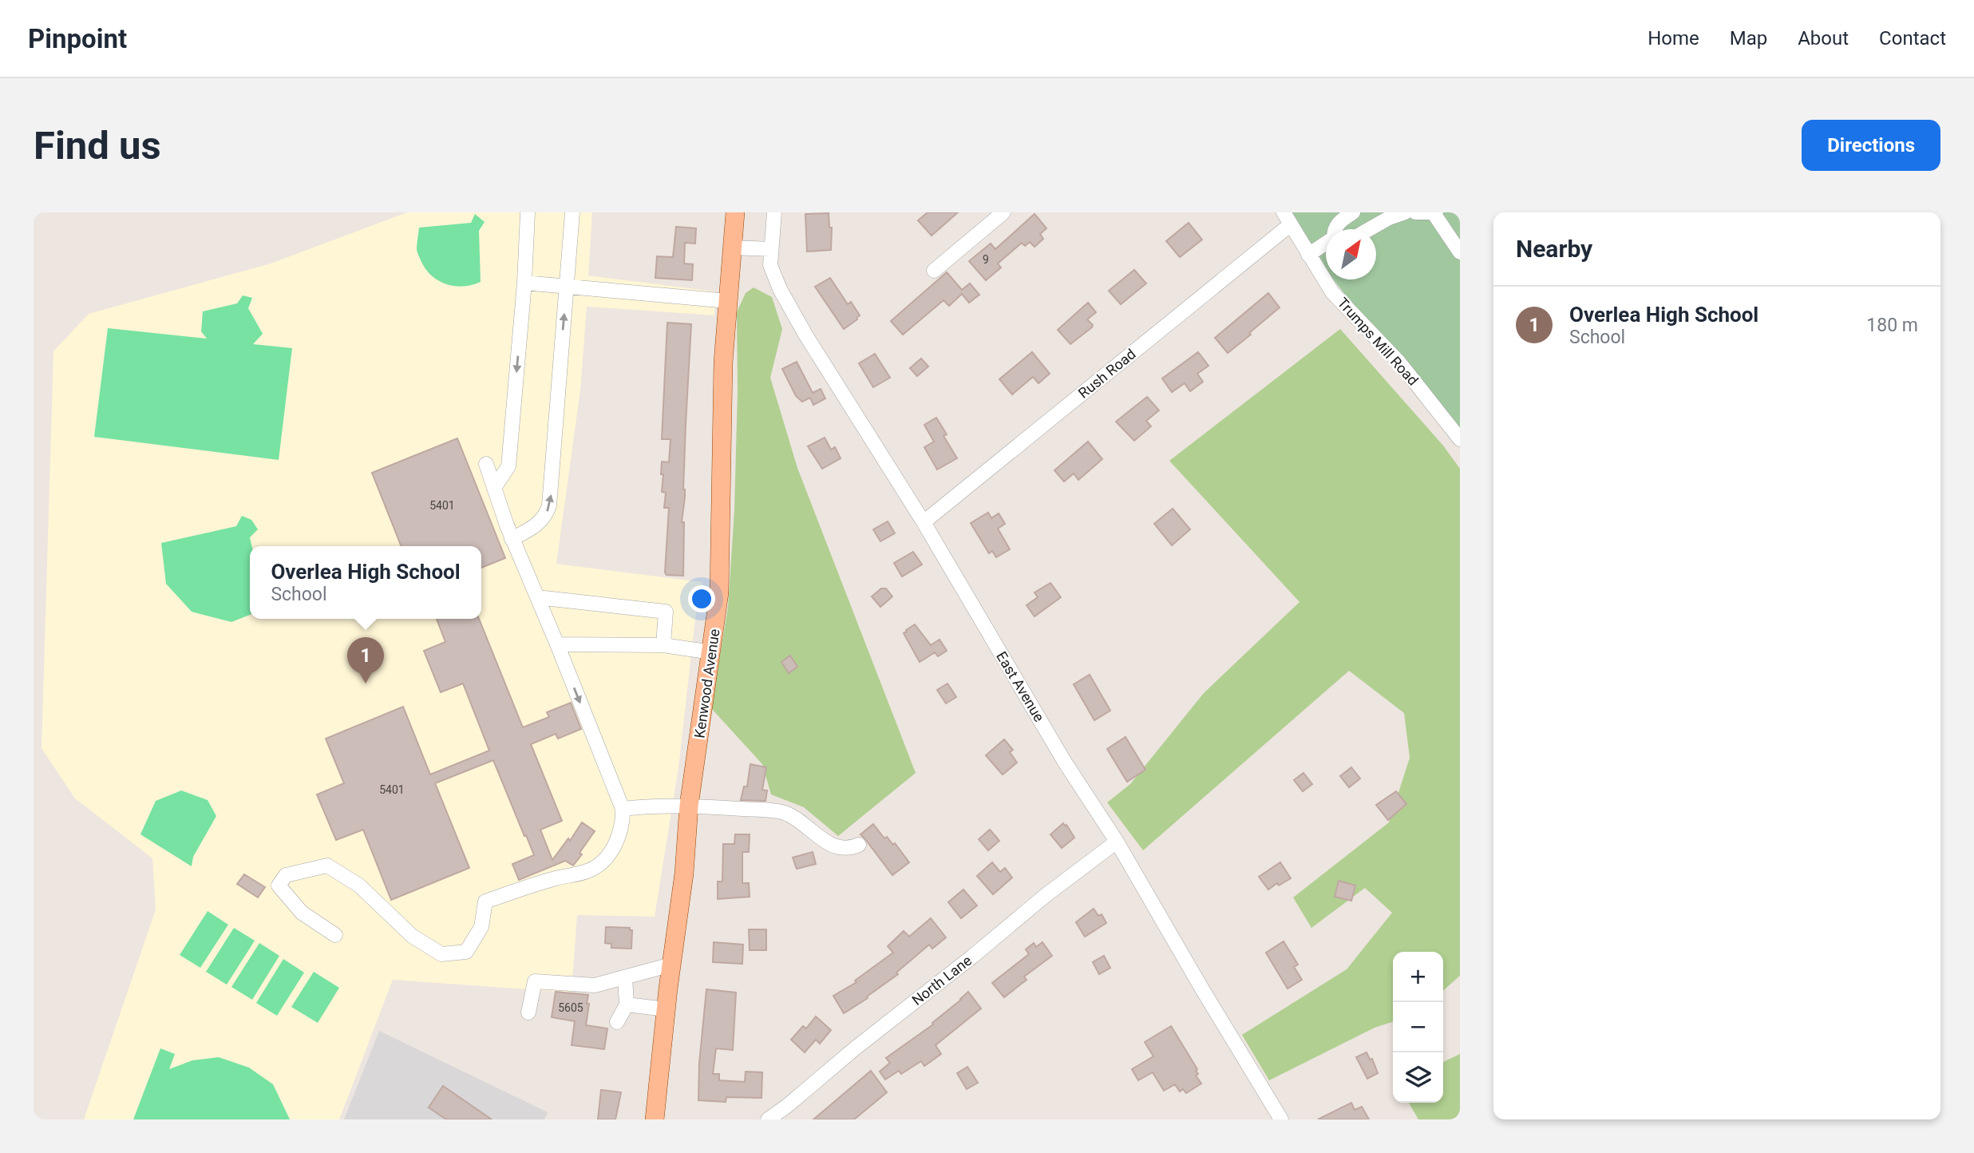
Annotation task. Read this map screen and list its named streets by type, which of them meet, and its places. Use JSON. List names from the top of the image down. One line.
{"streets":{"main road":["Kenwood Avenue"],"street":["Trumps Mill Road","Rush Road","East Avenue","North Lane"]},"crossings":[["Trumps Mill Road","Rush Road"],["Rush Road","East Avenue"],["East Avenue","North Lane"]],"house_numbers":["9","5401","5401","5605"],"north":"top right","page":{"header":"Pinpoint","nav":["Home","Map","About","Contact"],"buttons":"Directions","title":"Find us","heading":"Nearby","list":[{"mark":"1","name":"Overlea High School","note":"School","value":"180 m"}],"popup":["Overlea High School","School"],"pins":"1","map_buttons":["+","−"]}}
